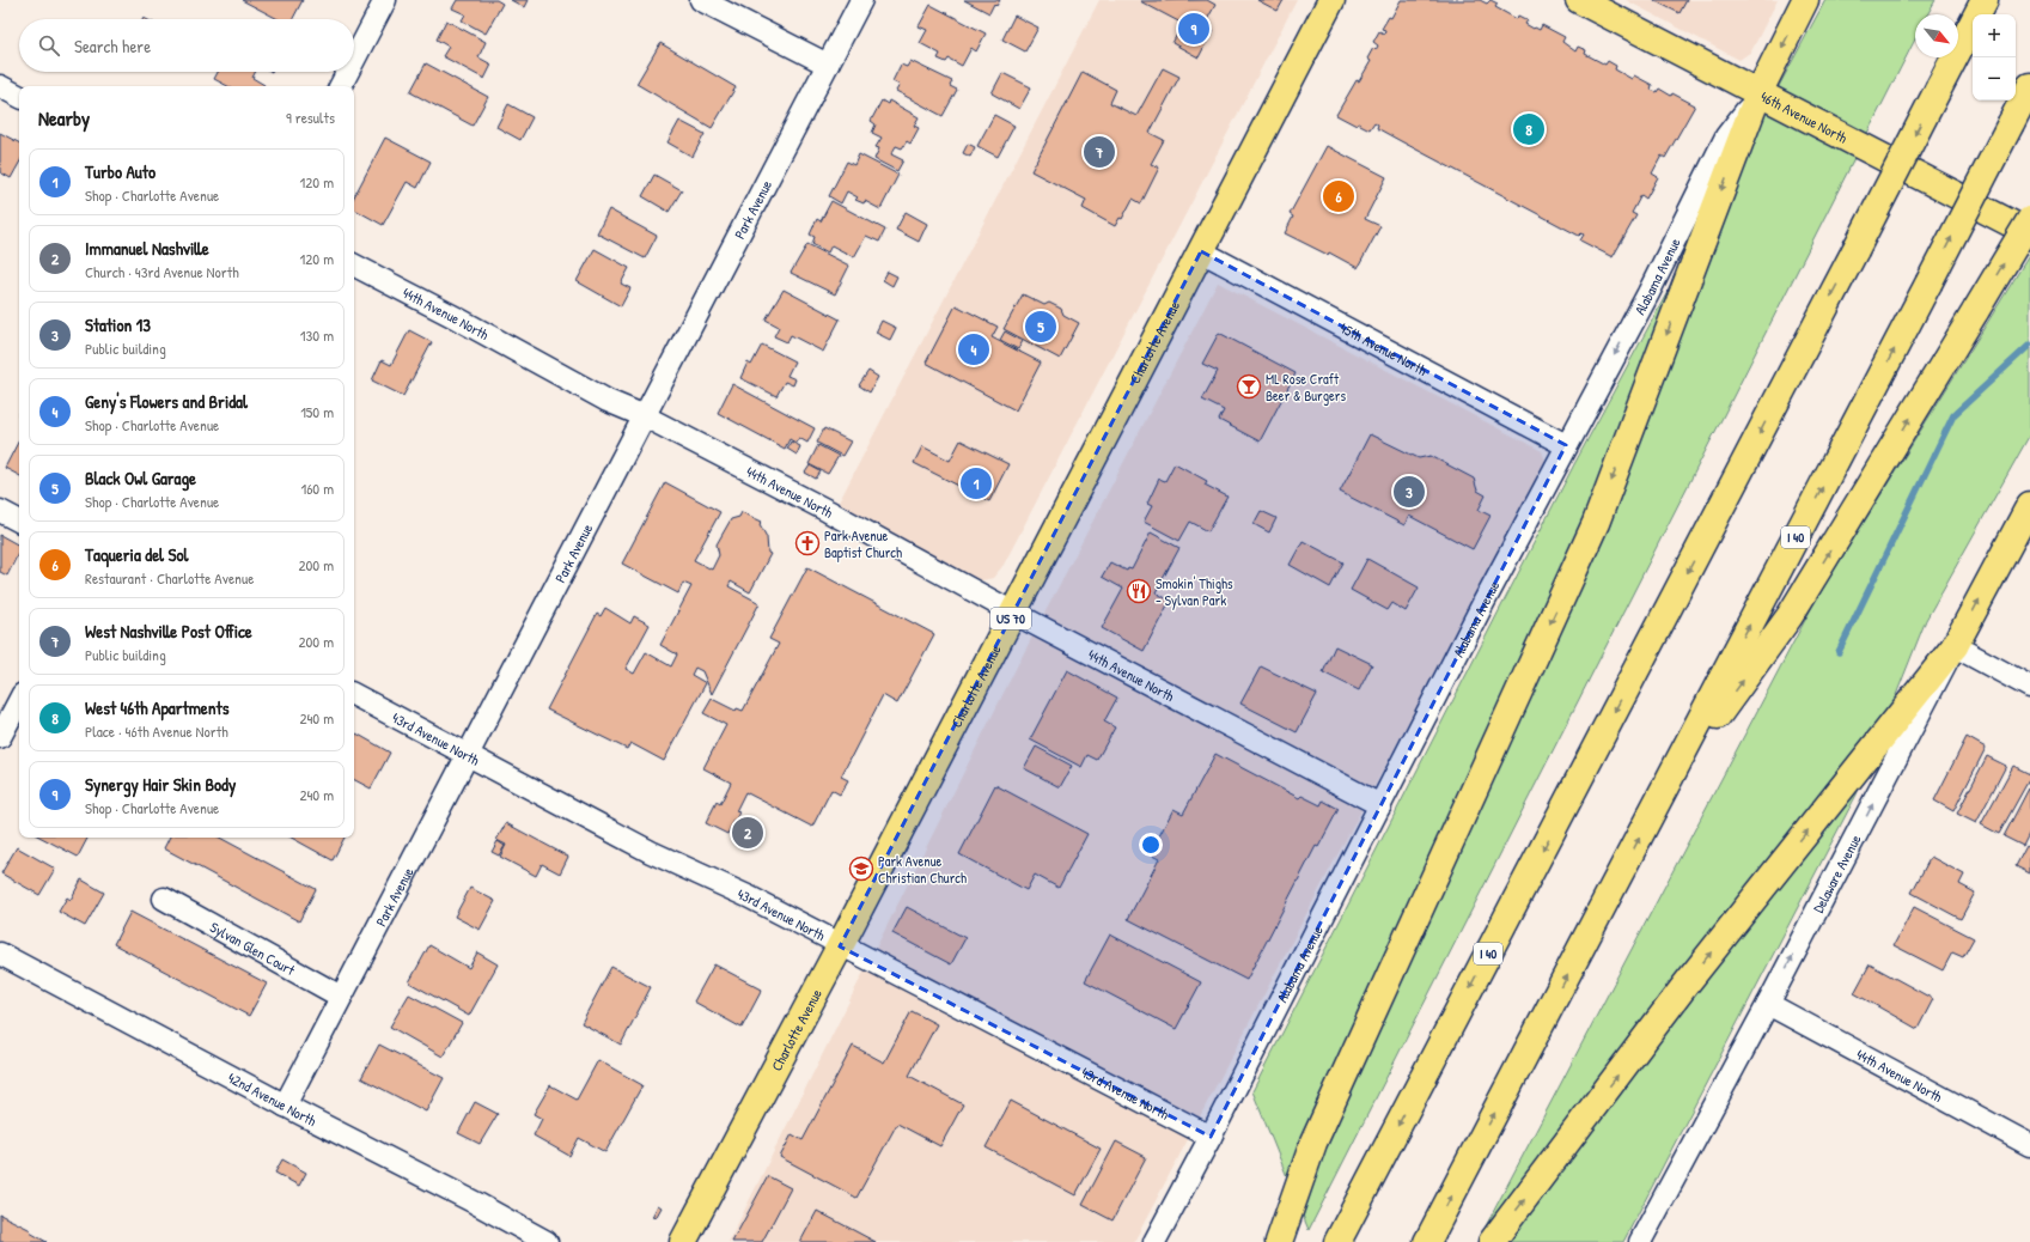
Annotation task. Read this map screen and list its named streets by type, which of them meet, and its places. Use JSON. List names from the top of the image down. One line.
{"streets":{"main road":["46th Avenue North","Alabama Avenue","Charlotte Avenue","I 40","US 70","Delaware Avenue"],"street":["Park Avenue","44th Avenue North","45th Avenue North","43rd Avenue North","Sylvan Glen Court","42nd Avenue North"]},"crossings":[["46th Avenue North","Alabama Avenue"],["Park Avenue","44th Avenue North"],["Park Avenue","43rd Avenue North"],["Park Avenue","Sylvan Glen Court"],["Park Avenue","42nd Avenue North"],["Alabama Avenue","44th Avenue North"],["Alabama Avenue","45th Avenue North"],["Alabama Avenue","43rd Avenue North"],["44th Avenue North","Charlotte Avenue"],["44th Avenue North","Delaware Avenue"],["Charlotte Avenue","45th Avenue North"],["Charlotte Avenue","43rd Avenue North"]],"places":{"bar":["ML Rose Craft Beer & Burgers"],"church":["Park Avenue Baptist Church"],"restaurant":["Smokin' Thighs - Sylvan Park"],"school or university":["Park Avenue Christian Church"]},"north":"bottom right","page":{"pins":["9","8","7","6","5","4","1","3","2"],"map_buttons":["+","−"],"search":"Search here","heading":["Nearby","9 results"],"list":[{"mark":"1","name":"Turbo Auto","note":"Shop · Charlotte Avenue","value":"120 m"},{"mark":"2","name":"Immanuel Nashville","note":"Church · 43rd Avenue North","value":"120 m"},{"mark":"3","name":"Station 13","note":"Public building","value":"130 m"},{"mark":"4","name":"Geny's Flowers and Bridal","note":"Shop · Charlotte Avenue","value":"150 m"},{"mark":"5","name":"Black Owl Garage","note":"Shop · Charlotte Avenue","value":"160 m"},{"mark":"6","name":"Taqueria del Sol","note":"Restaurant · Charlotte Avenue","value":"200 m"},{"mark":"7","name":"West Nashville Post Office","note":"Public building","value":"200 m"},{"mark":"8","name":"West 46th Apartments","note":"Place · 46th Avenue North","value":"240 m"},{"mark":"9","name":"Synergy Hair Skin Body","note":"Shop · Charlotte Avenue","value":"240 m"}]}}
